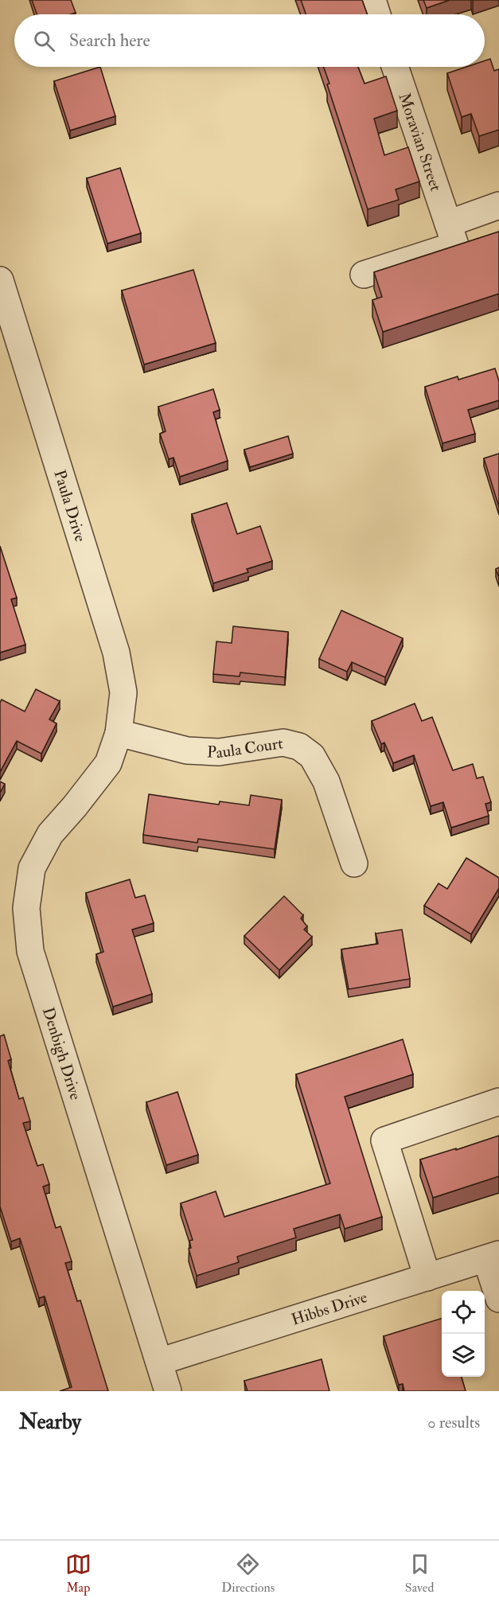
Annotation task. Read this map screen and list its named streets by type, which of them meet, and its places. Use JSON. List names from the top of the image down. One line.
{"streets":{"street":["Moravian Street","Paula Drive","Paula Court","Denbigh Drive","Hibbs Drive"]},"crossings":[["Paula Drive","Paula Court"],["Paula Drive","Denbigh Drive"],["Paula Court","Denbigh Drive"],["Denbigh Drive","Hibbs Drive"]],"page":{"search":"Search here","heading":["Nearby","0 results"],"nav":["Map","Directions","Saved"]}}
